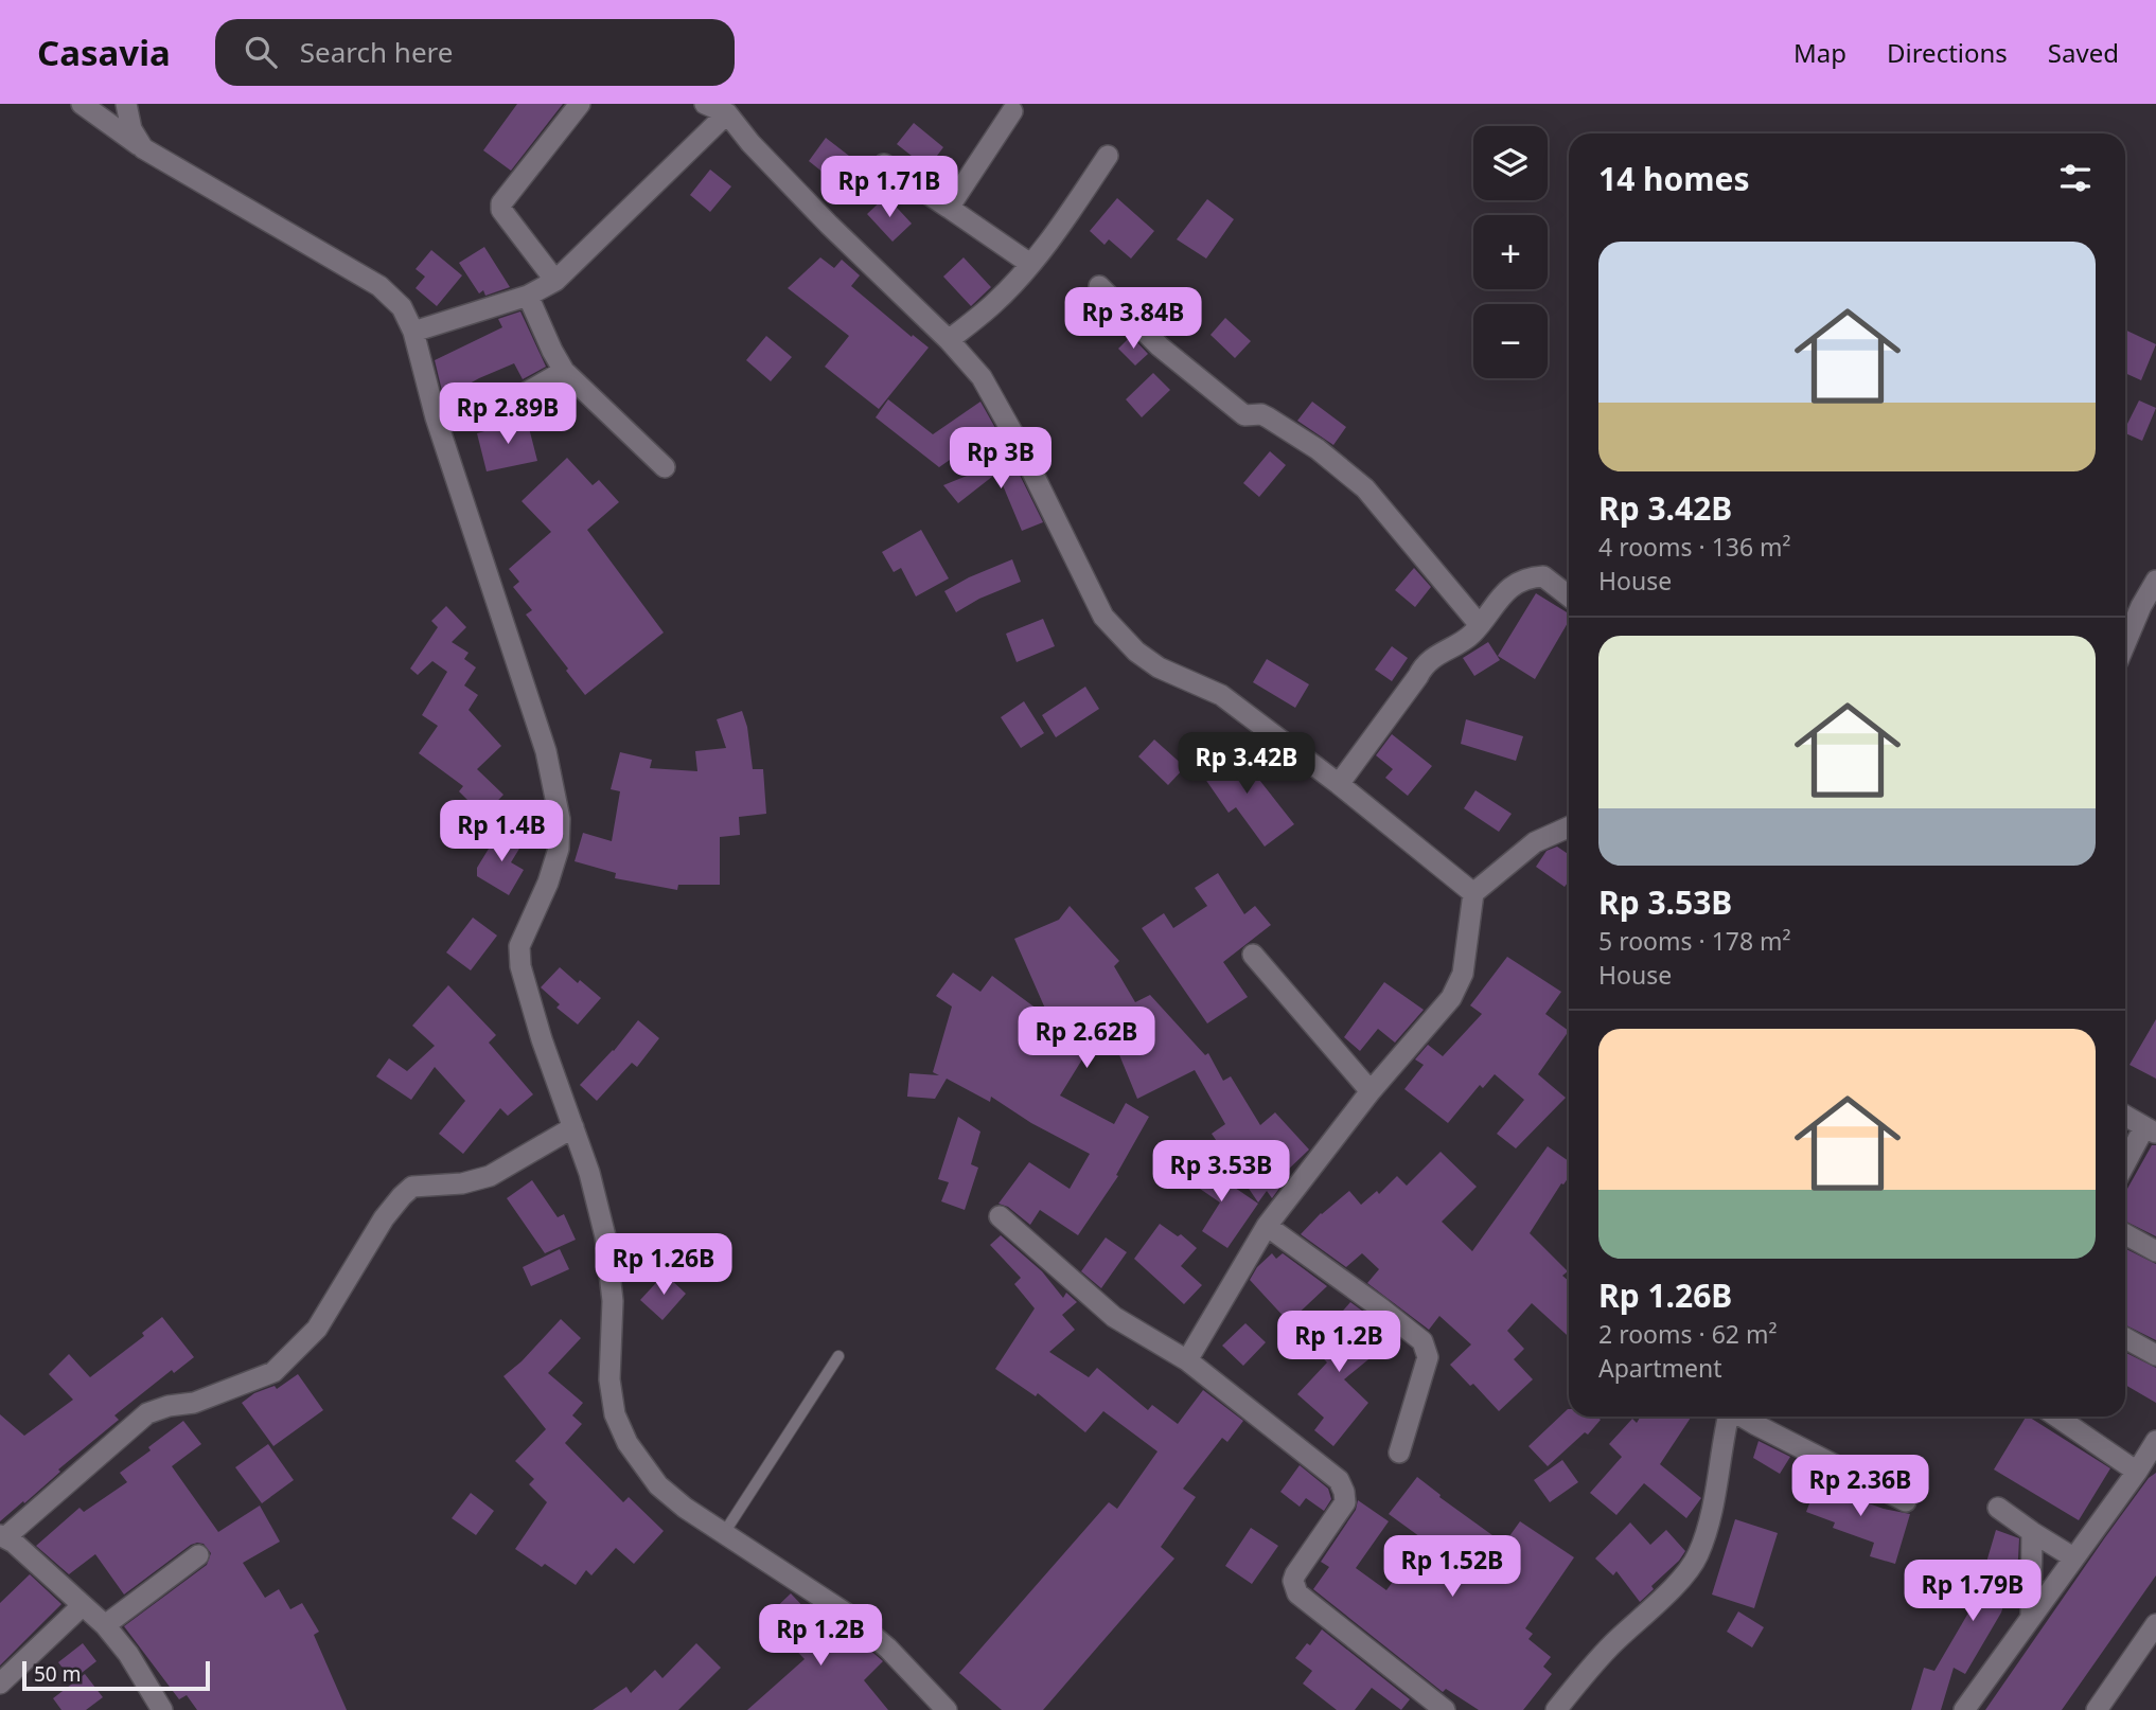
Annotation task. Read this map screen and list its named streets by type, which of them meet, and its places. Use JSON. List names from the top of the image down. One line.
{"scale_bar":"50 m","page":{"header":"Casavia","search":"Search here","nav":["Map","Directions","Saved"],"map_buttons":["+","−"],"heading":"14 homes","price":["Rp 1.71B","Rp 3.84B","Rp 2.89B","Rp 3B","Rp 3.42B","Rp 1.4B","Rp 2.62B","Rp 3.53B","Rp 1.26B","Rp 1.2B","Rp 2.36B","Rp 1.52B","Rp 1.79B","Rp 1.2B"],"list":[{"name":"Rp 3.42B","note":"4 rooms · 136 m² · House"},{"name":"Rp 3.53B","note":"5 rooms · 178 m² · House"},{"name":"Rp 1.26B","note":"2 rooms · 62 m² · Apartment"}],"scale":"50 m"}}
